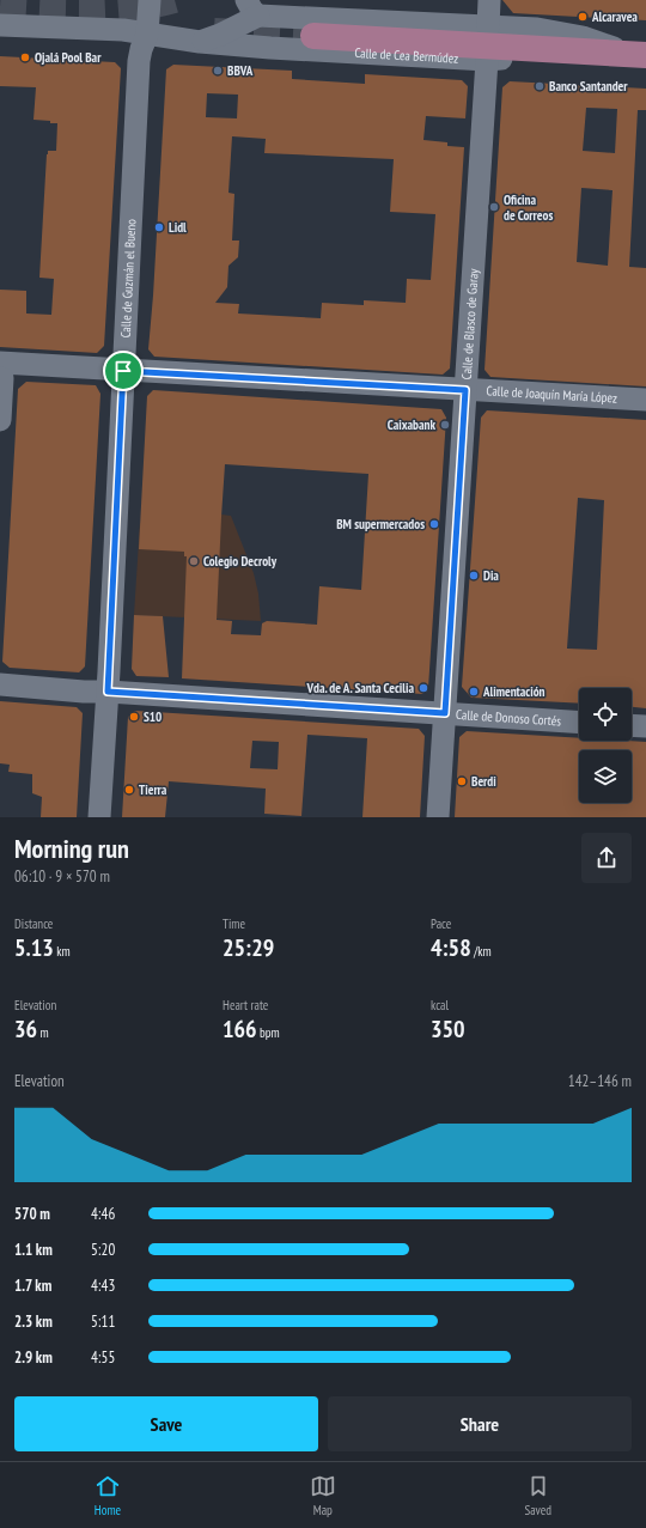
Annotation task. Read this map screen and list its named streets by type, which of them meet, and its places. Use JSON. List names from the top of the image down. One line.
{"streets":{"main road":["Calle de Cea Bermúdez"],"street":["Calle de Guzmán el Bueno","Calle de Blasco de Garay","Calle de Joaquín María López","Calle de Donoso Cortés"]},"crossings":[["Calle de Cea Bermúdez","Calle de Guzmán el Bueno"],["Calle de Cea Bermúdez","Calle de Blasco de Garay"],["Calle de Guzmán el Bueno","Calle de Joaquín María López"],["Calle de Guzmán el Bueno","Calle de Donoso Cortés"],["Calle de Blasco de Garay","Calle de Joaquín María López"],["Calle de Blasco de Garay","Calle de Donoso Cortés"]],"places":["Alcaravea","Ojalá Pool Bar","BBVA","Banco Santander","Oficina de Correos","Lidl","Caixabank","BM supermercados","Colegio Decroly","Dia","Vda. de A. Santa Cecilia","Alimentación","S10","Berdi","Tierra"],"page":{"heading":["Morning run","06:10 · 9 × 570 m"],"stats":[["Distance","5.13 km"],["Time","25:29"],["Pace","4:58 /km"],["Elevation","36 m"],["Heart rate","166 bpm"],["kcal","350"]],"chart":["Elevation","142–146 m"],"list":[{"name":"570 m","note":"4:46"},{"name":"1.1 km","note":"5:20"},{"name":"1.7 km","note":"4:43"},{"name":"2.3 km","note":"5:11"},{"name":"2.9 km","note":"4:55"}],"buttons":["Save","Share"],"tabs":["Home","Map","Saved"]}}
